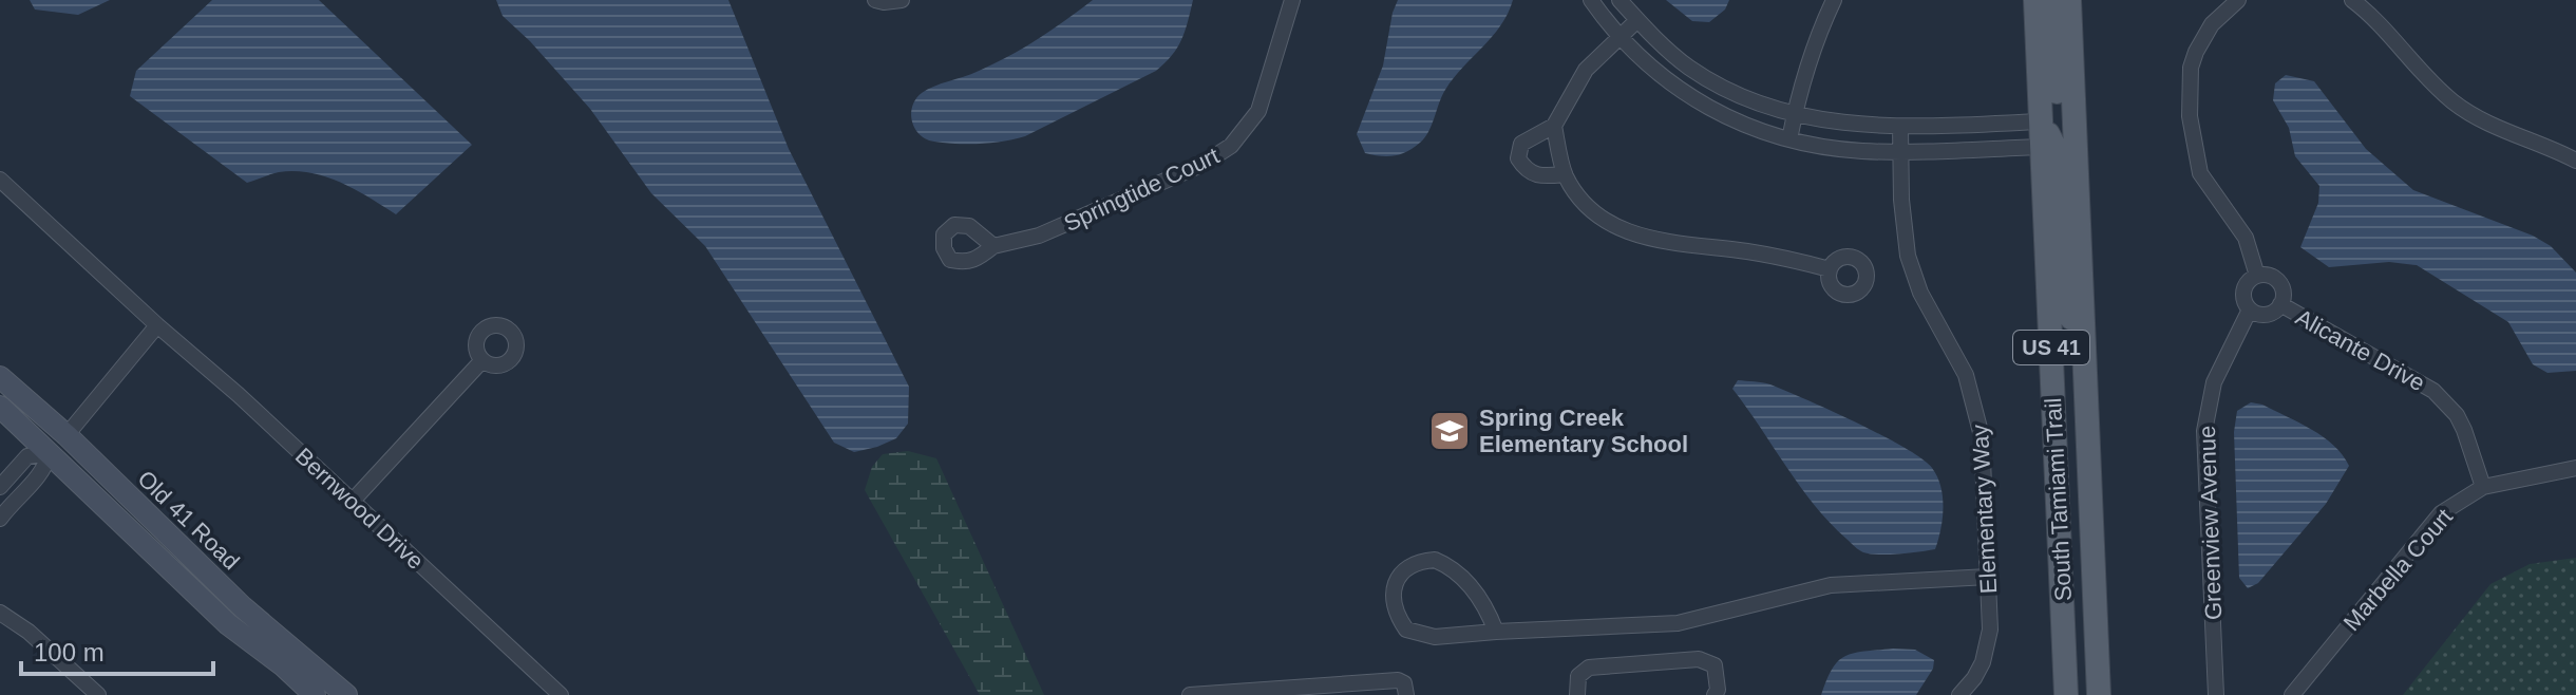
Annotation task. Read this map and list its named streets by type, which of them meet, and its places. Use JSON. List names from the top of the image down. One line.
{"streets":{"main road":["US 41","South Tamiami Trail"],"street":["Springtide Court","Alicante Drive","Bernwood Drive","Elementary Way","Old 41 Road","Greenview Avenue","Marbella Court"]},"crossings":[["Alicante Drive","Greenview Avenue"],["Alicante Drive","Marbella Court"]],"places":{"school or university":["Spring Creek Elementary School"]},"scale_bar":"100 m"}
